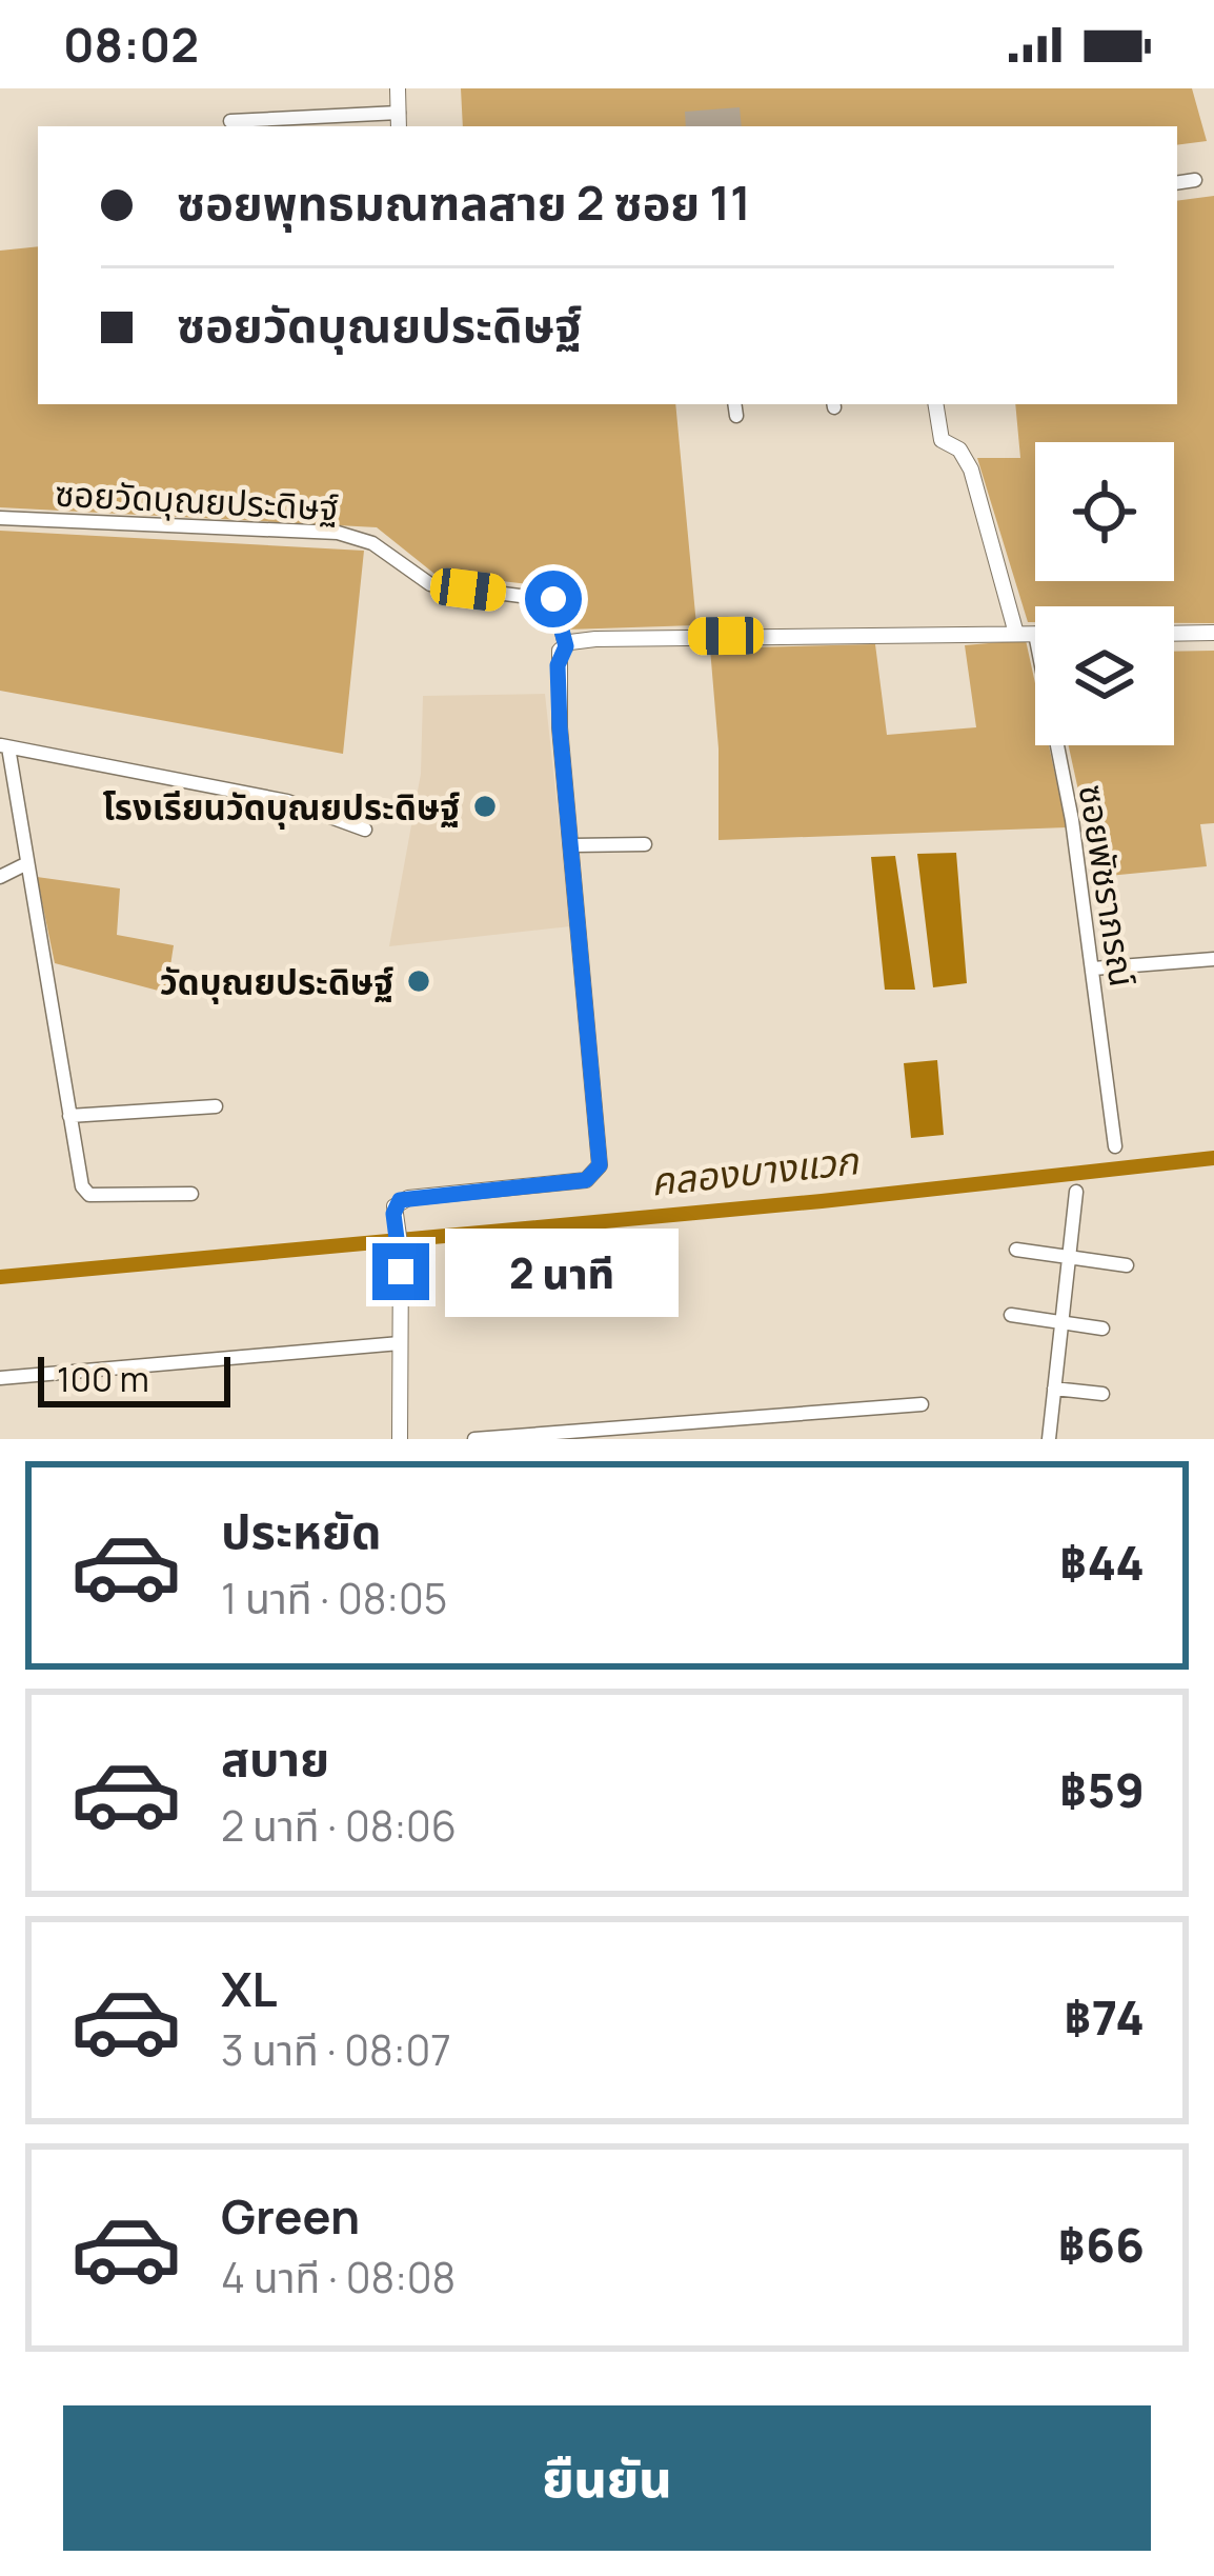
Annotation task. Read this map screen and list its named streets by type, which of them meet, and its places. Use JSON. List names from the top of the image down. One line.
{"streets":{"street":["ซอยวัดบุณยประดิษฐ์","ซอยพัชราภรณ์"]},"water":["คลองบางแวก"],"places":["โรงเรียนวัดบุณยประดิษฐ์","วัดบุณยประดิษฐ์"],"scale_bar":"100 m","page":{"status":"08:02","banner":["ซอยพุทธมณฑลสาย 2 ซอย 11","ซอยวัดบุณยประดิษฐ์"],"bubble":"2 นาที","scale":"100 m","list":[{"name":"ประหยัด","note":"1 นาที · 08:05","value":"฿44"},{"name":"สบาย","note":"2 นาที · 08:06","value":"฿59"},{"name":"XL","note":"3 นาที · 08:07","value":"฿74"},{"name":"Green","note":"4 นาที · 08:08","value":"฿66"}],"buttons":"ยืนยัน"}}
